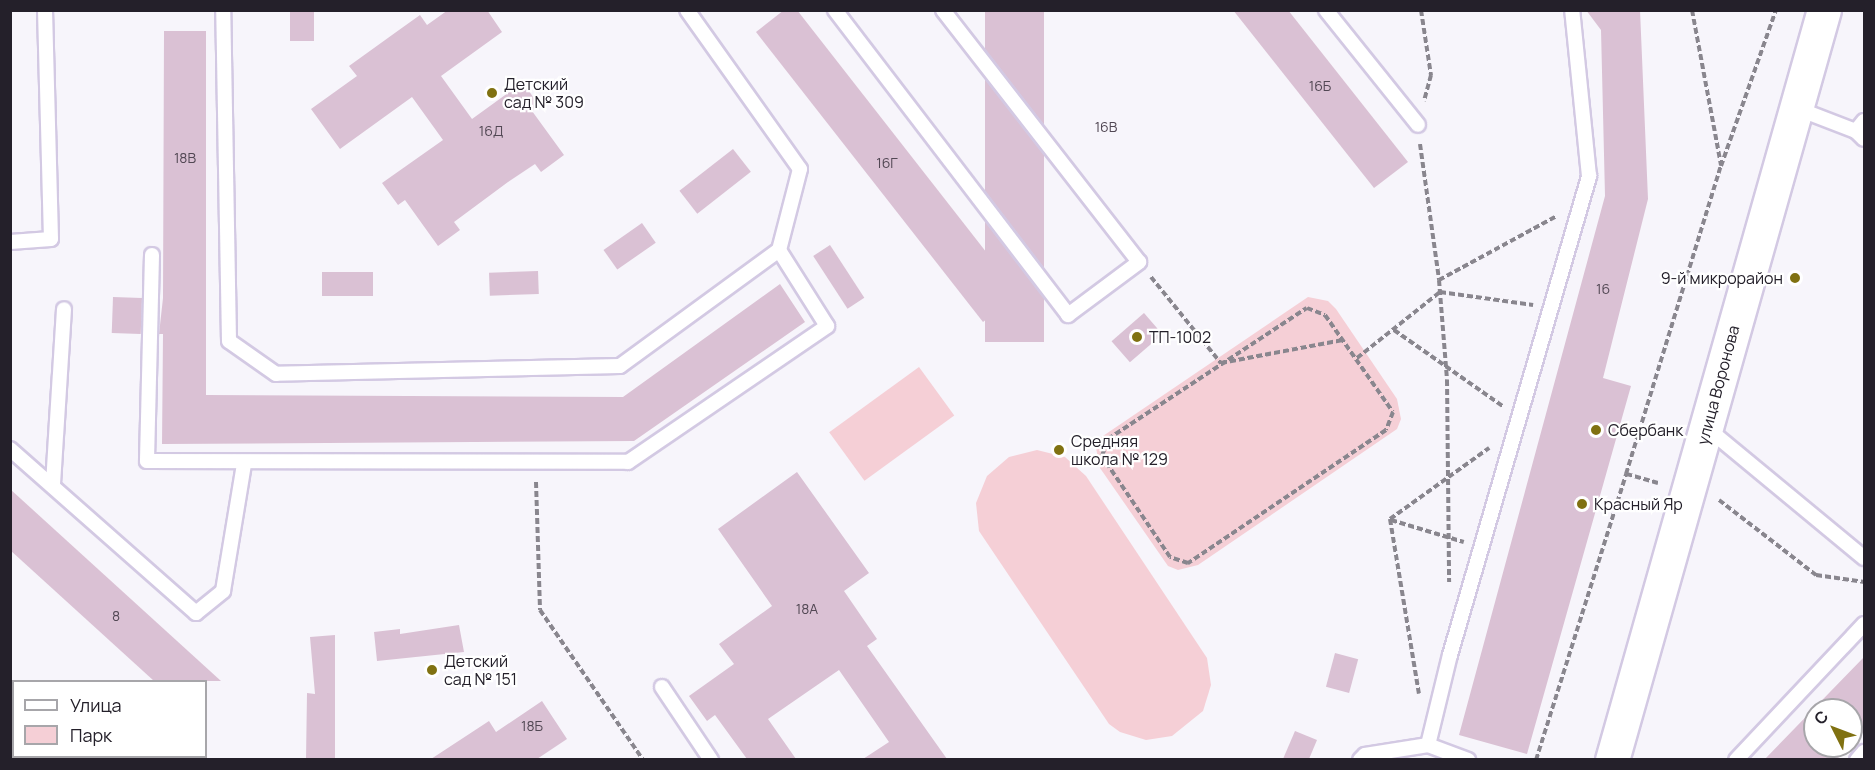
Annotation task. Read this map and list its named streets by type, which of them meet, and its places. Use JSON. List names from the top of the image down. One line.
{"streets":{"main road":["улица Воронова"]},"places":["Детский сад № 309","9-й микрорайон","ТП-1002","Сбербанк","Средняя школа № 129","Красный Яр","Детский сад № 151"],"house_numbers":["16Б","16В","16Д","18В","16Г","16","18А","8","18Б"],"legend":["Улица","Парк"],"north":"top left"}
